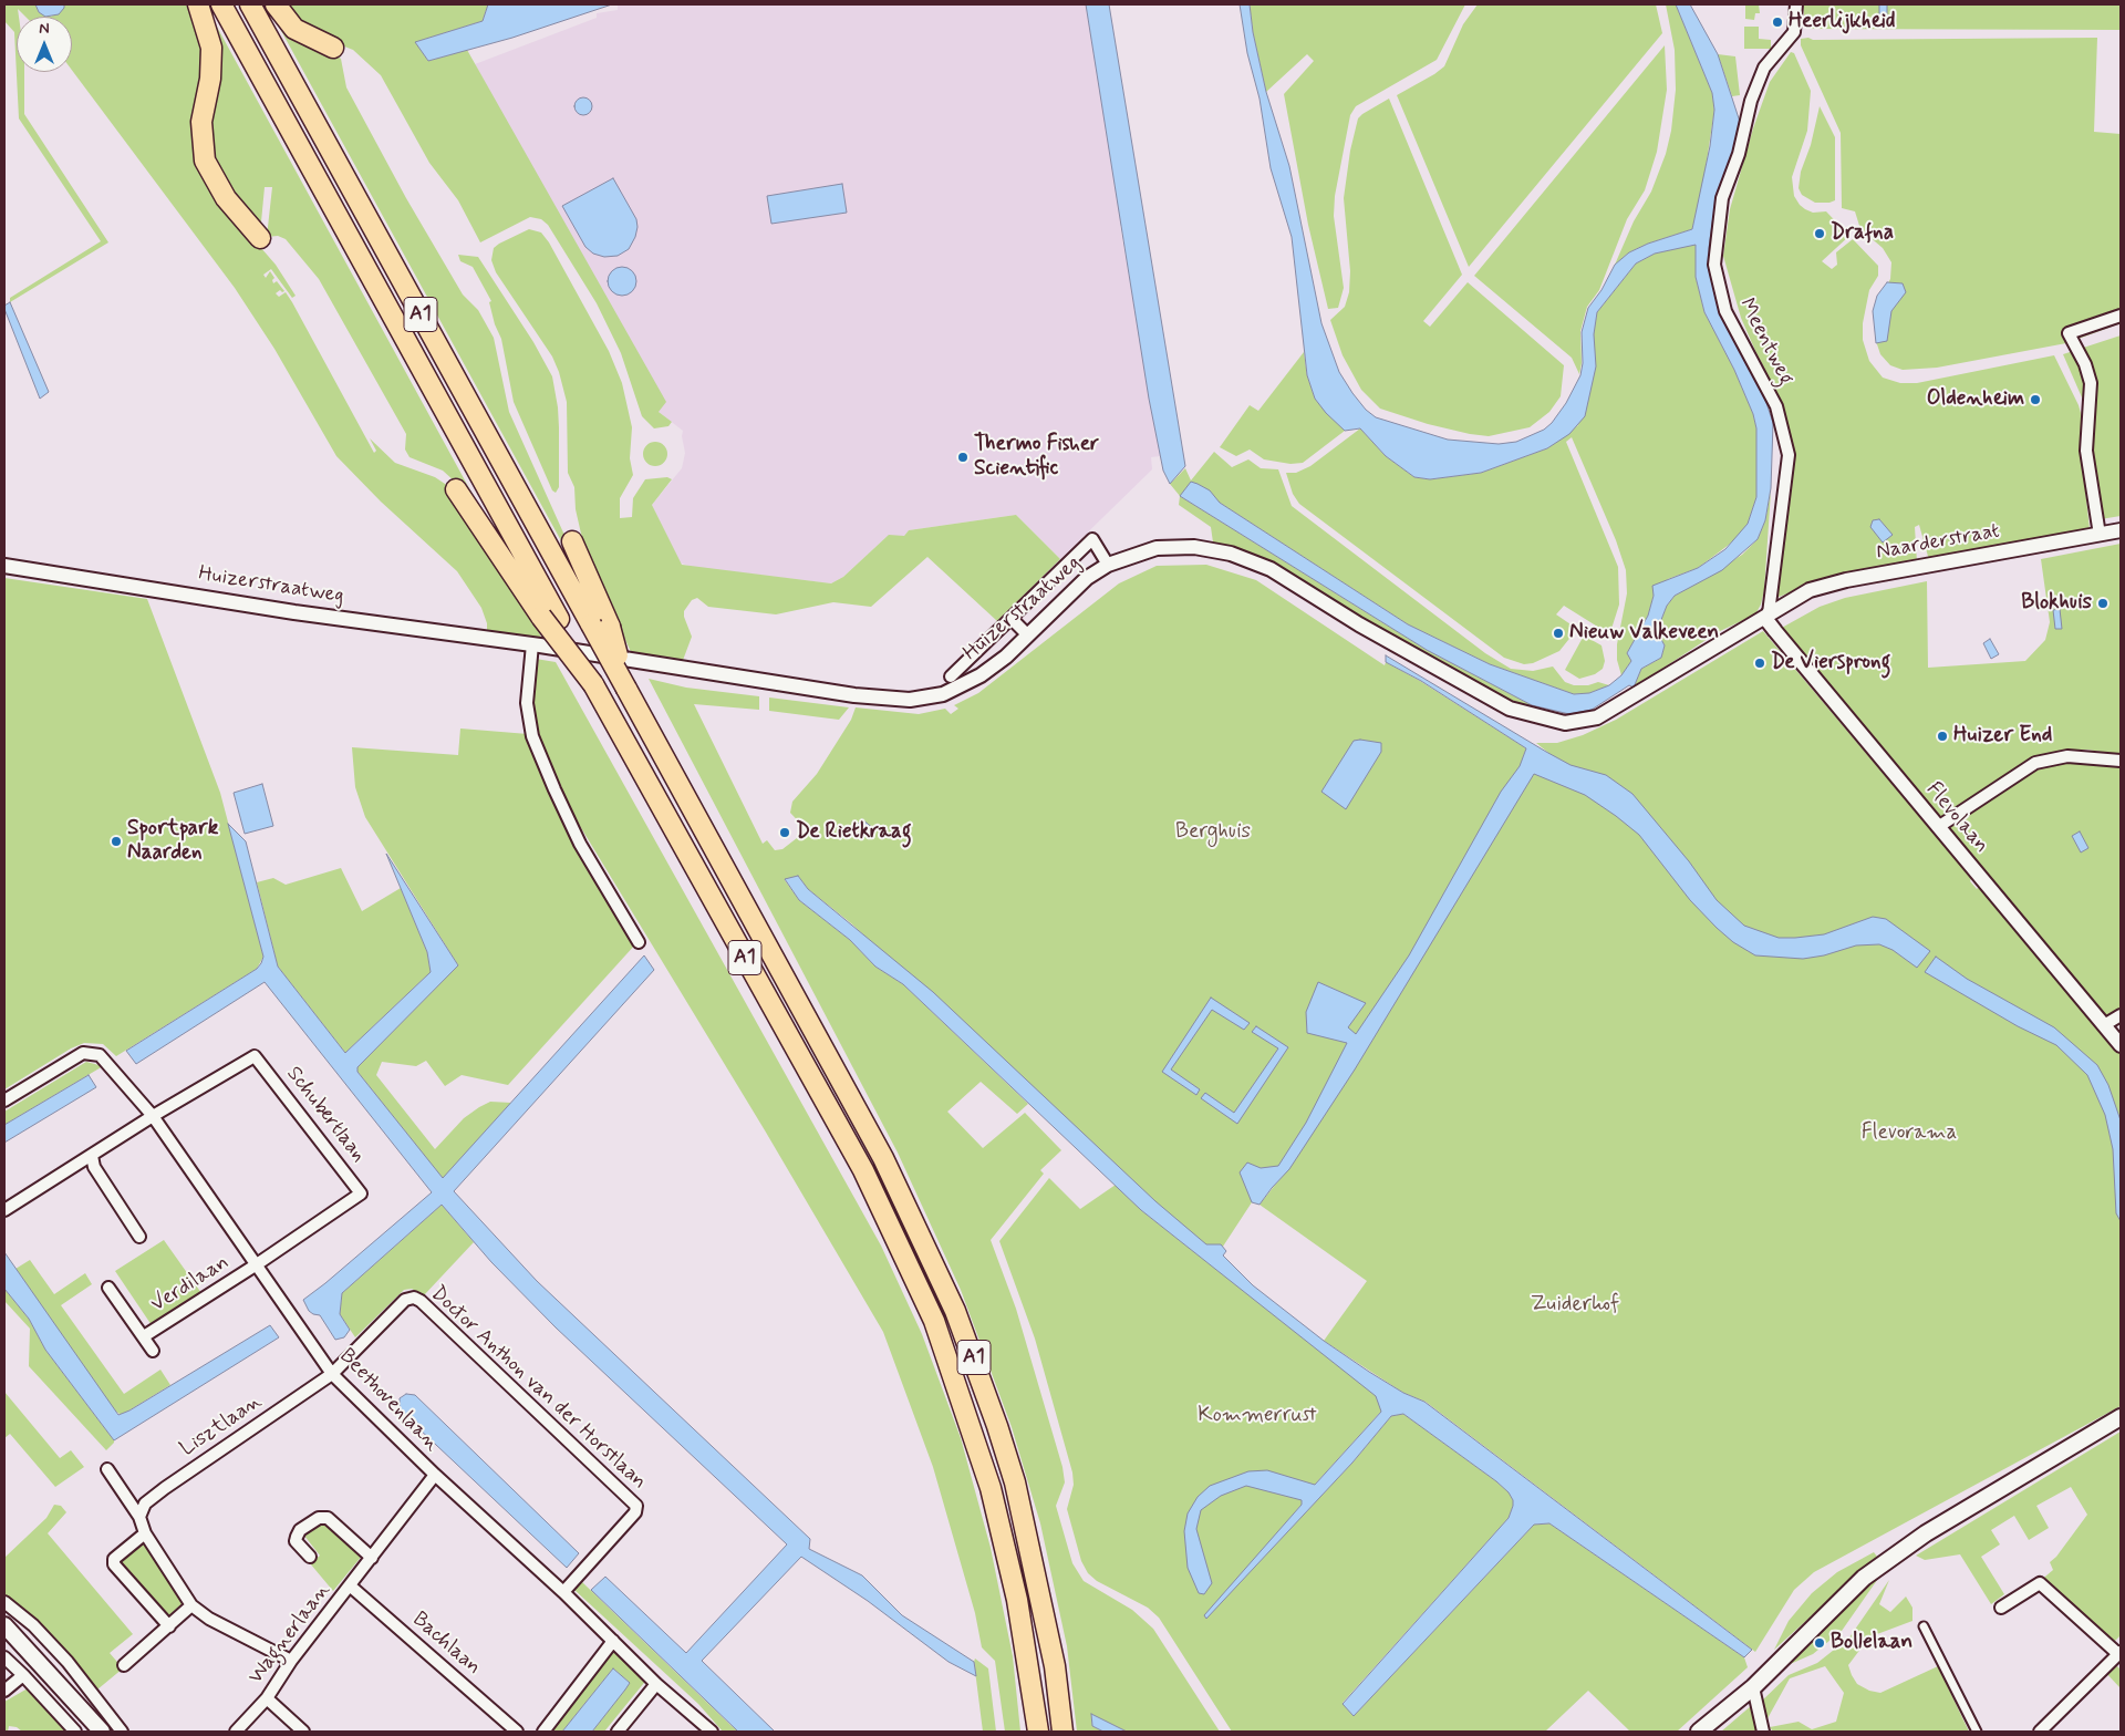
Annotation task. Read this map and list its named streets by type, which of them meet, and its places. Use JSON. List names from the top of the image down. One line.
{"streets":{"highway":["A1"],"street":["Meentweg","Naarderstraat","Huizerstraatweg","Flevolaan","Schubertlaan","Verdilaan","Doctor Anthon van der Horstlaan","Beethovenlaan","Lisztlaan","Wagnerlaan","Bachlaan"]},"crossings":[["Meentweg","Naarderstraat"],["Meentweg","Huizerstraatweg"],["Meentweg","Flevolaan"],["Naarderstraat","Huizerstraatweg"],["Naarderstraat","Flevolaan"],["Huizerstraatweg","Flevolaan"],["Schubertlaan","Verdilaan"],["Schubertlaan","Beethovenlaan"],["Verdilaan","Beethovenlaan"],["Doctor Anthon van der Horstlaan","Beethovenlaan"],["Doctor Anthon van der Horstlaan","Lisztlaan"],["Beethovenlaan","Lisztlaan"],["Beethovenlaan","Wagnerlaan"],["Wagnerlaan","Bachlaan"]],"parks":["Berghuis","Flevorama","Zuiderhof","Kommerrust"],"places":["Heerlijkheid","Drafna","Oldenheim","Thermo Fisher Scientific","Blokhuis","Nieuw Valkeveen","De Viersprong","Huizer End","De Rietkraag","Sportpark Naarden","Bollelaan"],"north":"top"}
